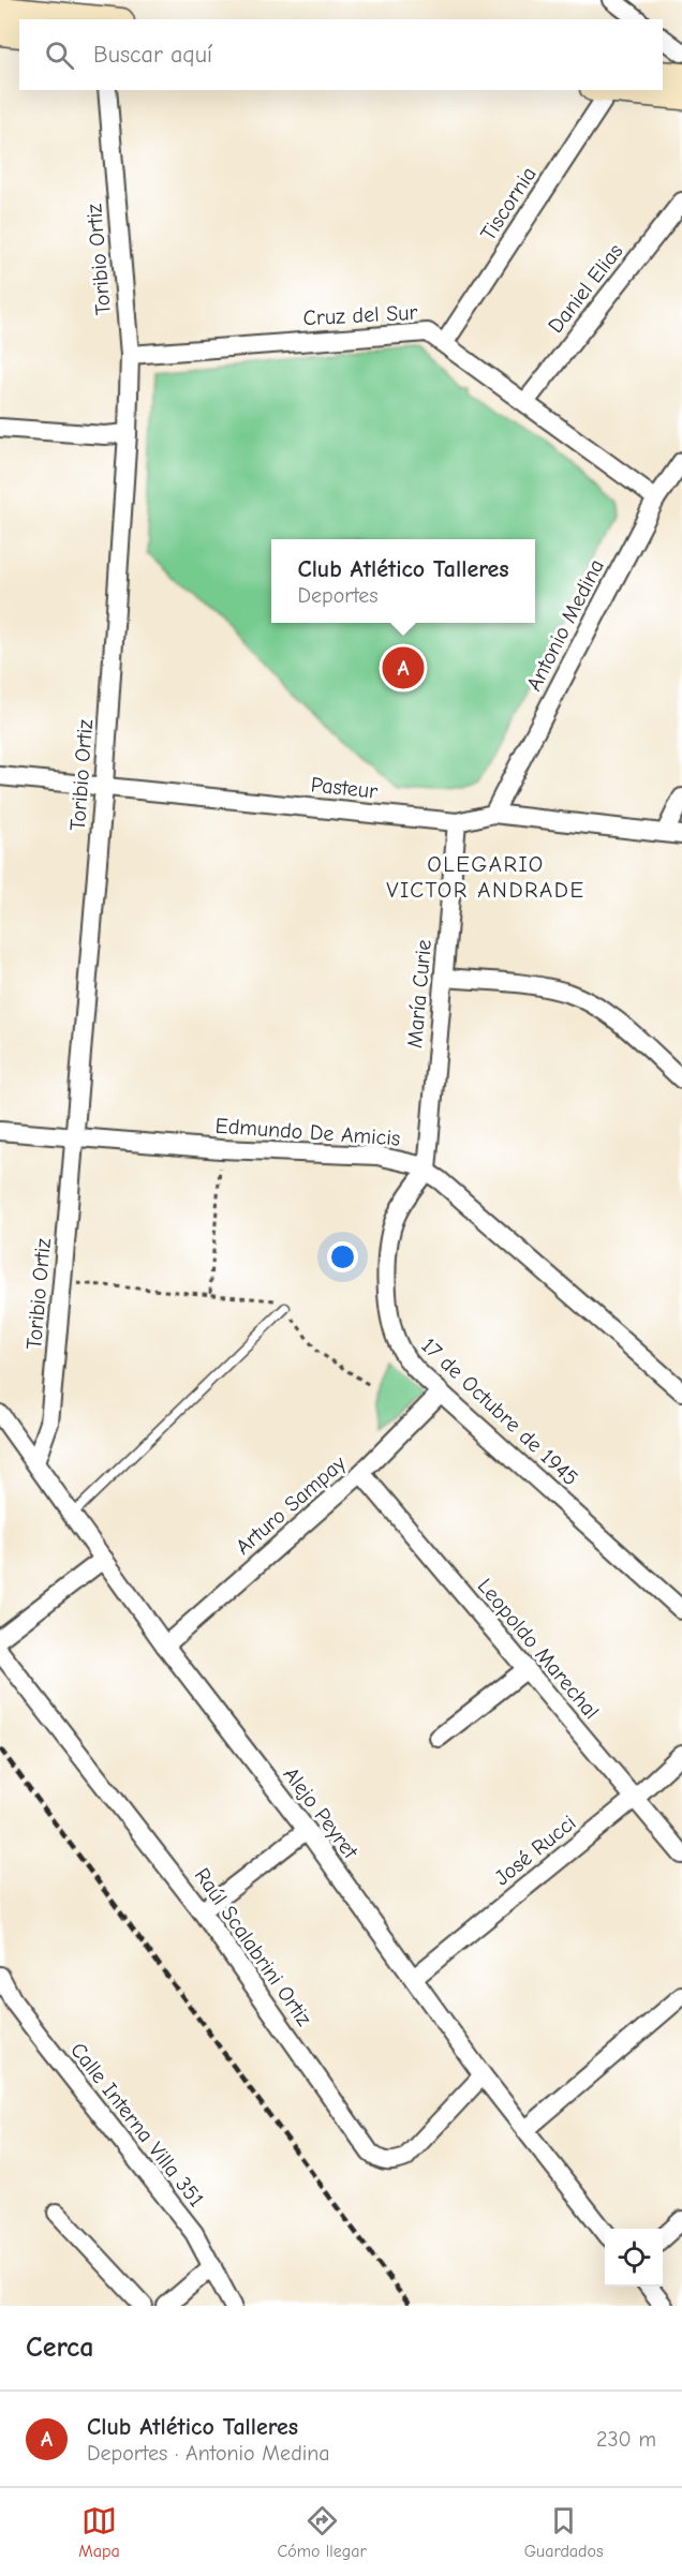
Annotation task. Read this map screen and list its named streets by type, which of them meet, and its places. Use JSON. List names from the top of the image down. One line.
{"streets":{"street":["Tiscornia","Toribio Ortiz","Daniel Elias","Cruz del Sur","Antonio Medina","Pasteur","María Curie","Edmundo De Amicis","17 de Octubre de 1945","Arturo Sampay","Leopoldo Marechal","Alejo Peyret","José Rucci","Raúl Scalabrini Ortiz","Calle Interna Villa 351"]},"crossings":[["Tiscornia","Cruz del Sur"],["Toribio Ortiz","Cruz del Sur"],["Toribio Ortiz","Pasteur"],["Toribio Ortiz","Edmundo De Amicis"],["Toribio Ortiz","Alejo Peyret"],["Daniel Elias","Cruz del Sur"],["Cruz del Sur","Antonio Medina"],["Antonio Medina","Pasteur"],["Pasteur","María Curie"],["María Curie","Edmundo De Amicis"],["María Curie","17 de Octubre de 1945"],["Edmundo De Amicis","17 de Octubre de 1945"],["17 de Octubre de 1945","Arturo Sampay"],["Arturo Sampay","Leopoldo Marechal"],["Arturo Sampay","Alejo Peyret"],["Leopoldo Marechal","José Rucci"],["Alejo Peyret","José Rucci"],["Alejo Peyret","Raúl Scalabrini Ortiz"]],"districts":["OLEGARIO VICTOR ANDRADE"],"page":{"search":"Buscar aquí","popup":["Club Atlético Talleres","Deportes"],"pins":"A","heading":"Cerca","list":[{"mark":"A","name":"Club Atlético Talleres","note":"Deportes · Antonio Medina","value":"230 m"}],"nav":["Mapa","Cómo llegar","Guardados"]}}
